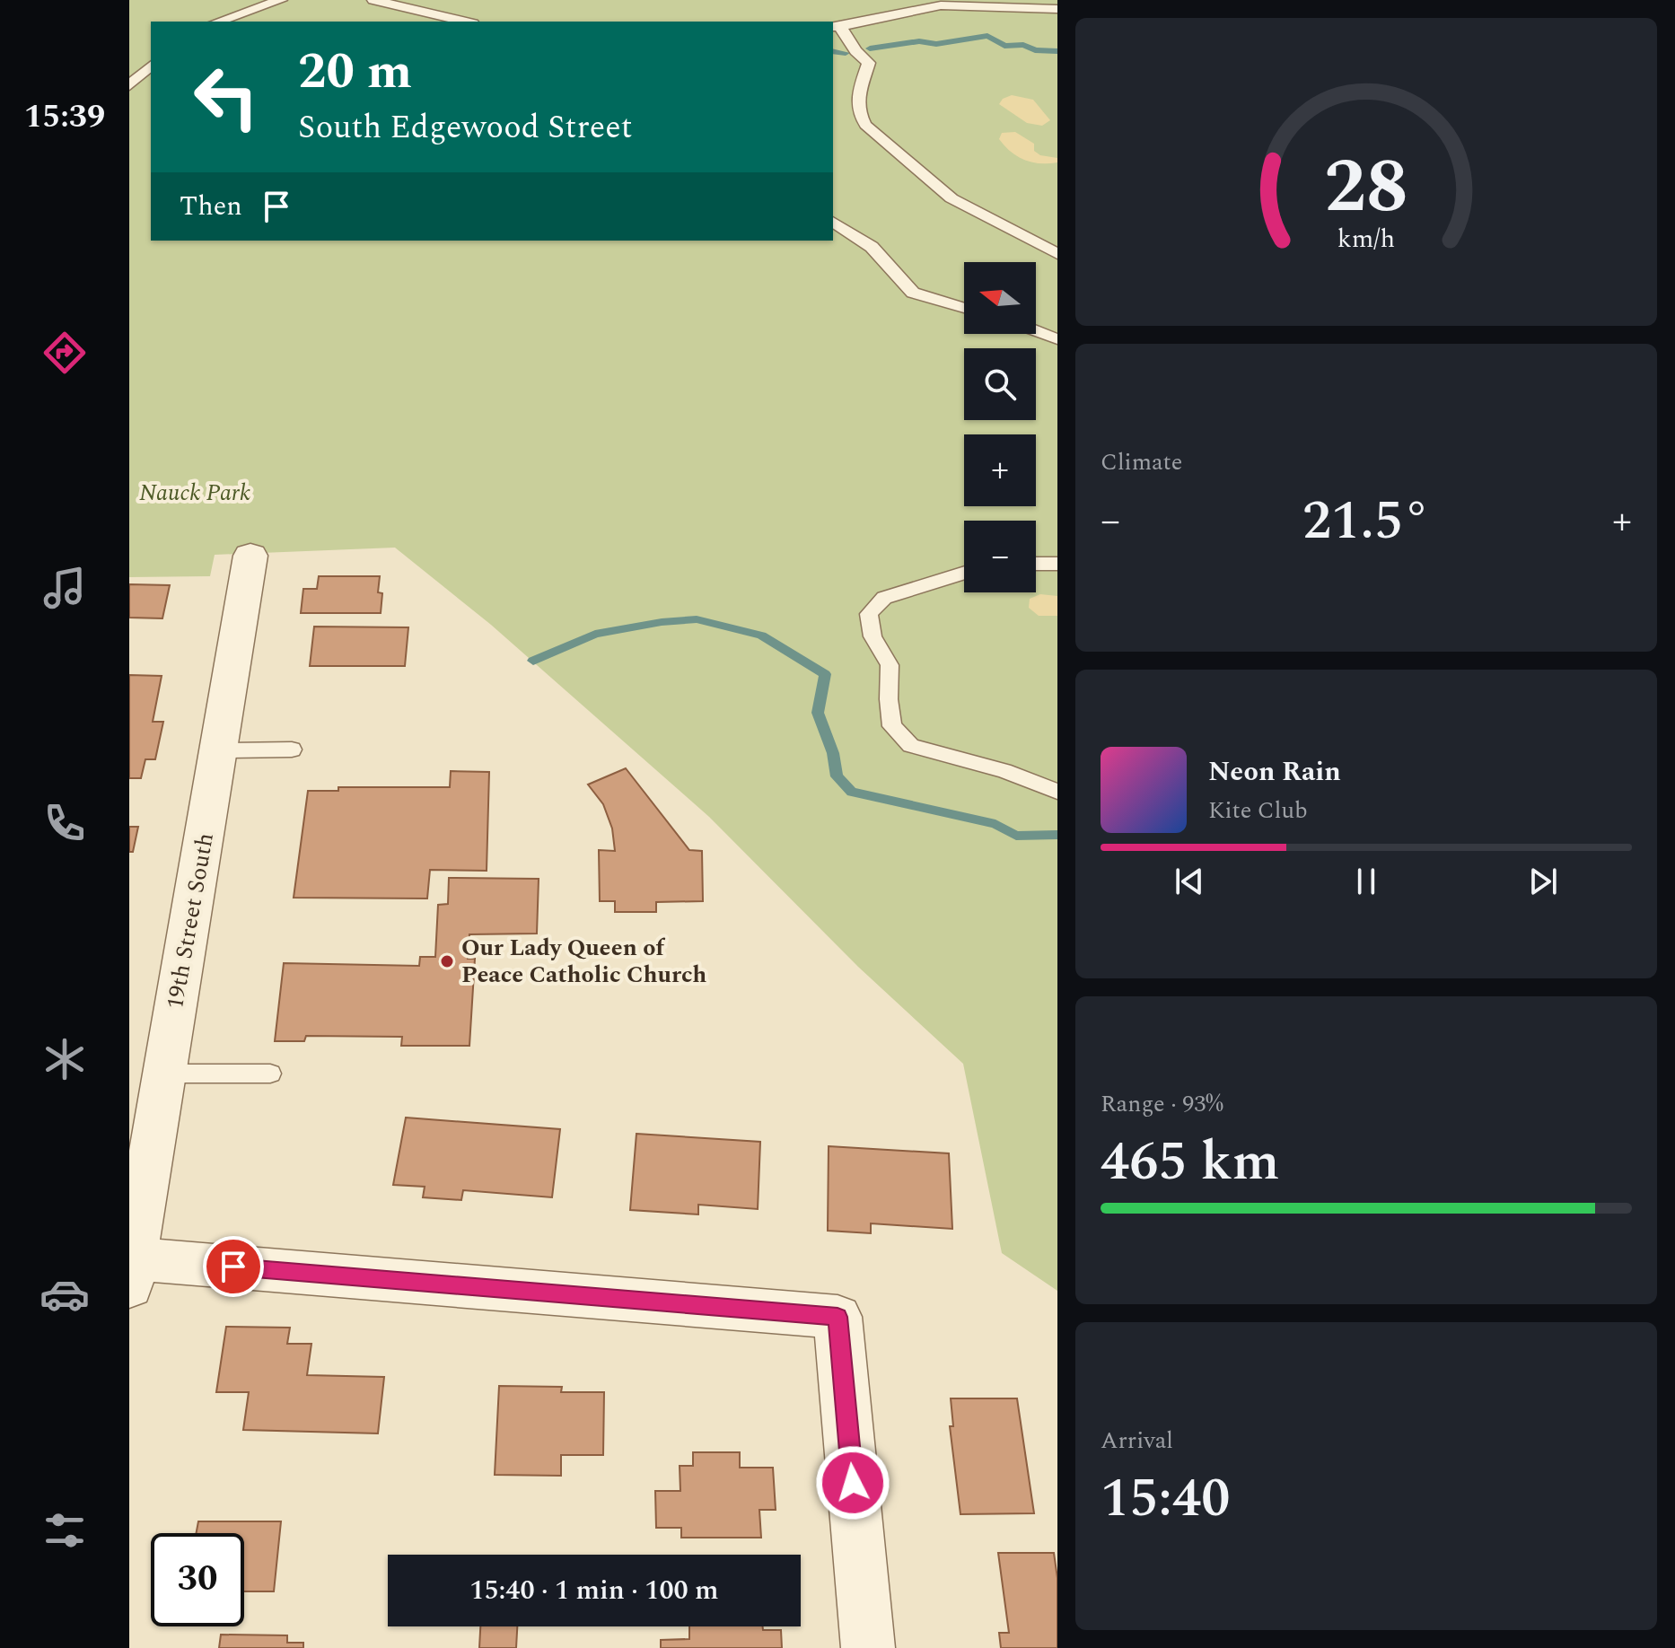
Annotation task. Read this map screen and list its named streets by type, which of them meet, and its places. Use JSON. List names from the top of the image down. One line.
{"streets":{"street":["19th Street South"]},"parks":["Nauck Park"],"places":["Our Lady Queen of Peace Catholic Church"],"north":"left","page":{"tabs":"15:39","turn":["20 m","South Edgewood Street"],"then":"Then","map_buttons":["+","−"],"tile":["Climate",["Range · 93%","465 km"],["Arrival","15:40"]],"heat":["−","21.5°","+"],"song":["Neon Rain","Kite Club"],"limit":"30","trip":"15:40 · 1 min · 100 m","gauge":["28","km/h"]}}
